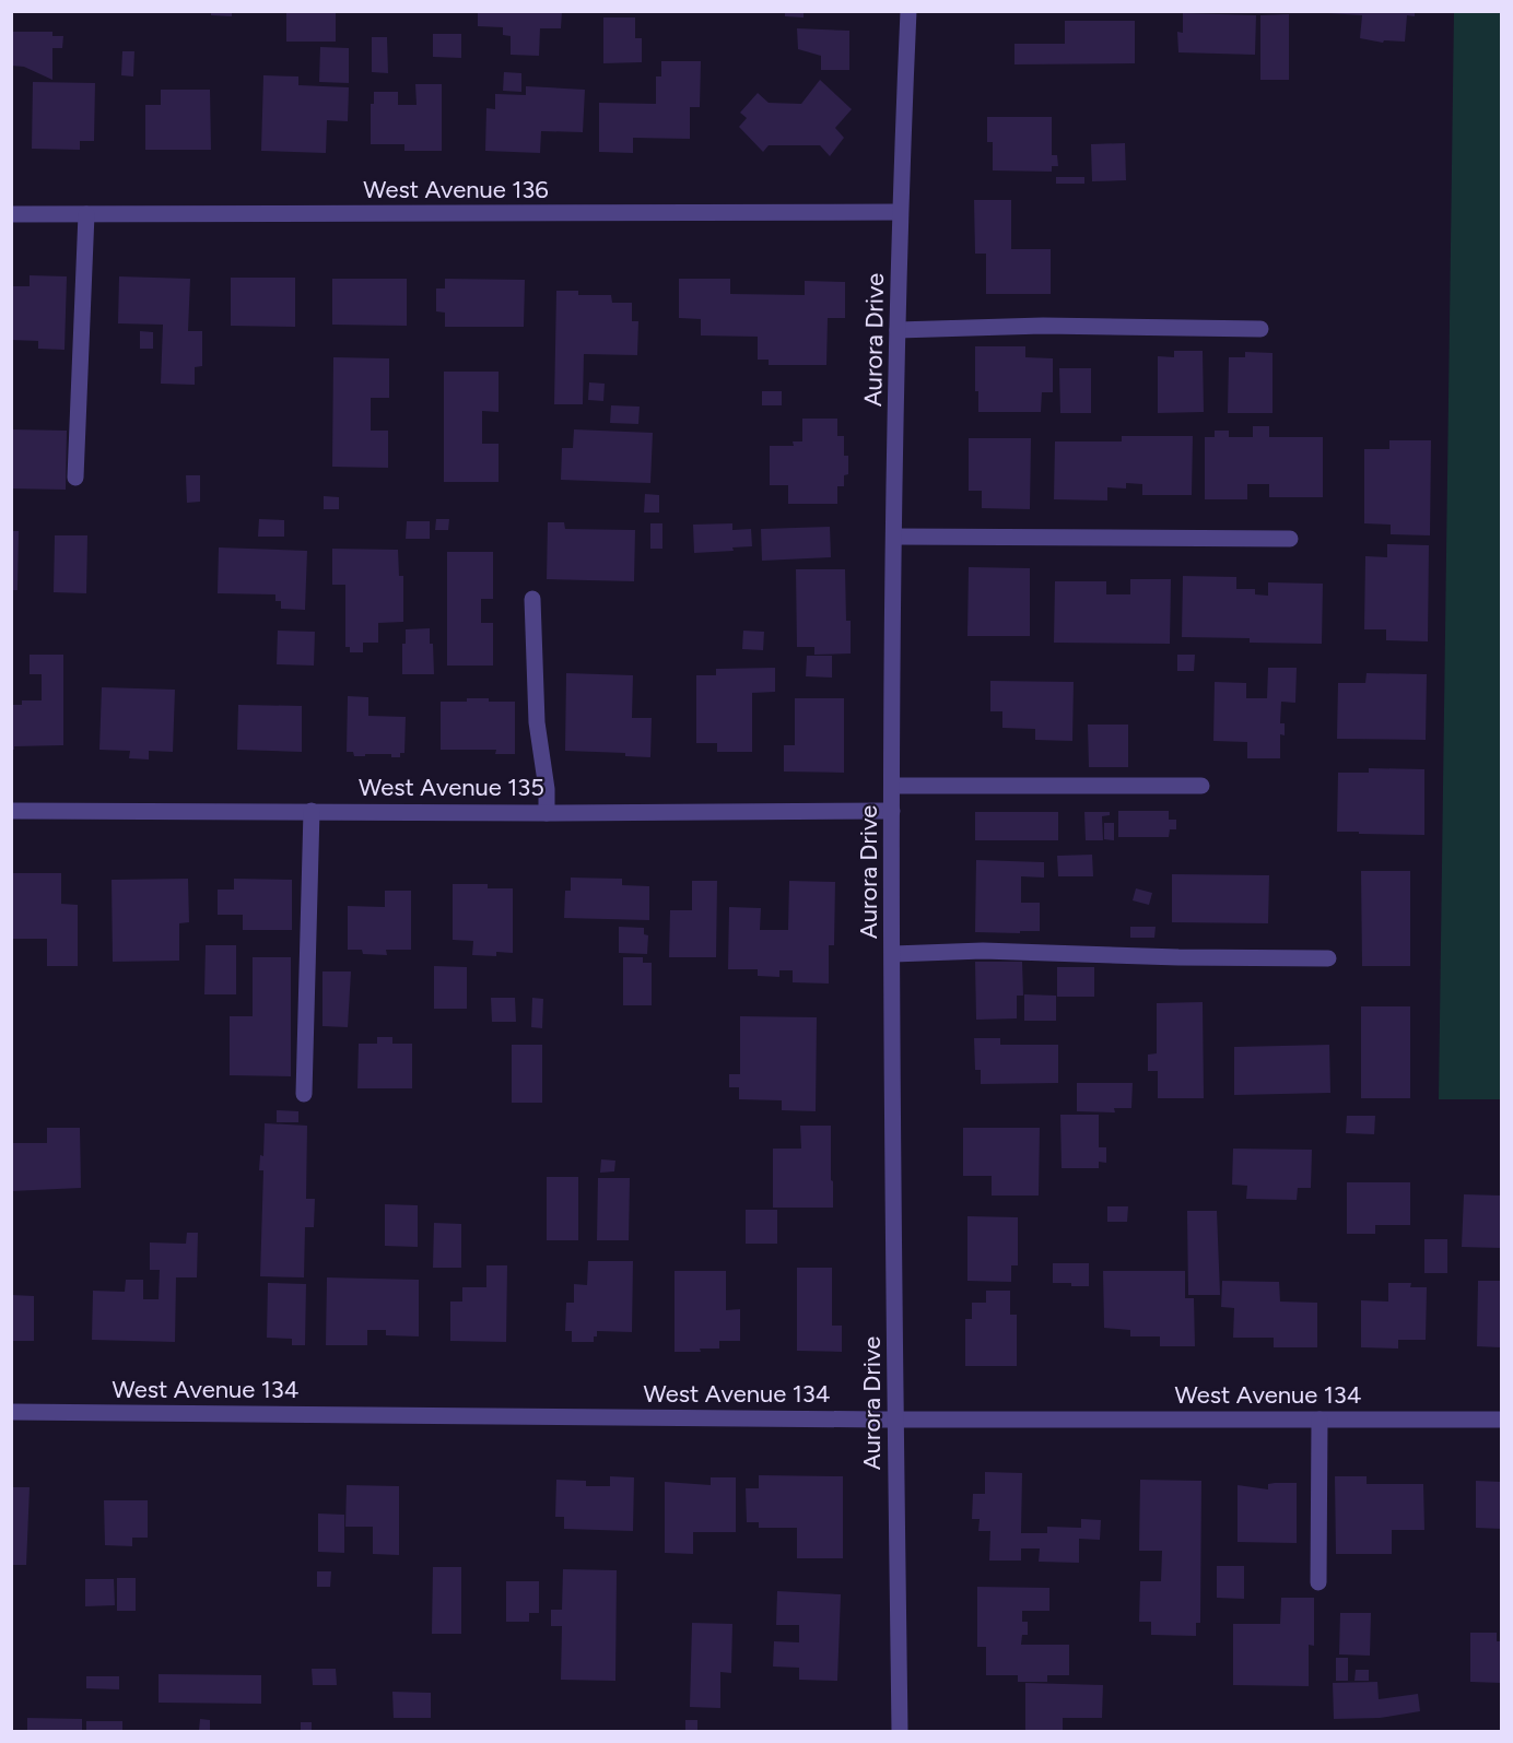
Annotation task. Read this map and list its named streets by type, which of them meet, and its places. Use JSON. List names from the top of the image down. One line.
{"streets":{"street":["West Avenue 136","Aurora Drive","West Avenue 135","West Avenue 134"]},"crossings":[["West Avenue 136","Aurora Drive"],["Aurora Drive","West Avenue 135"],["Aurora Drive","West Avenue 134"]]}
